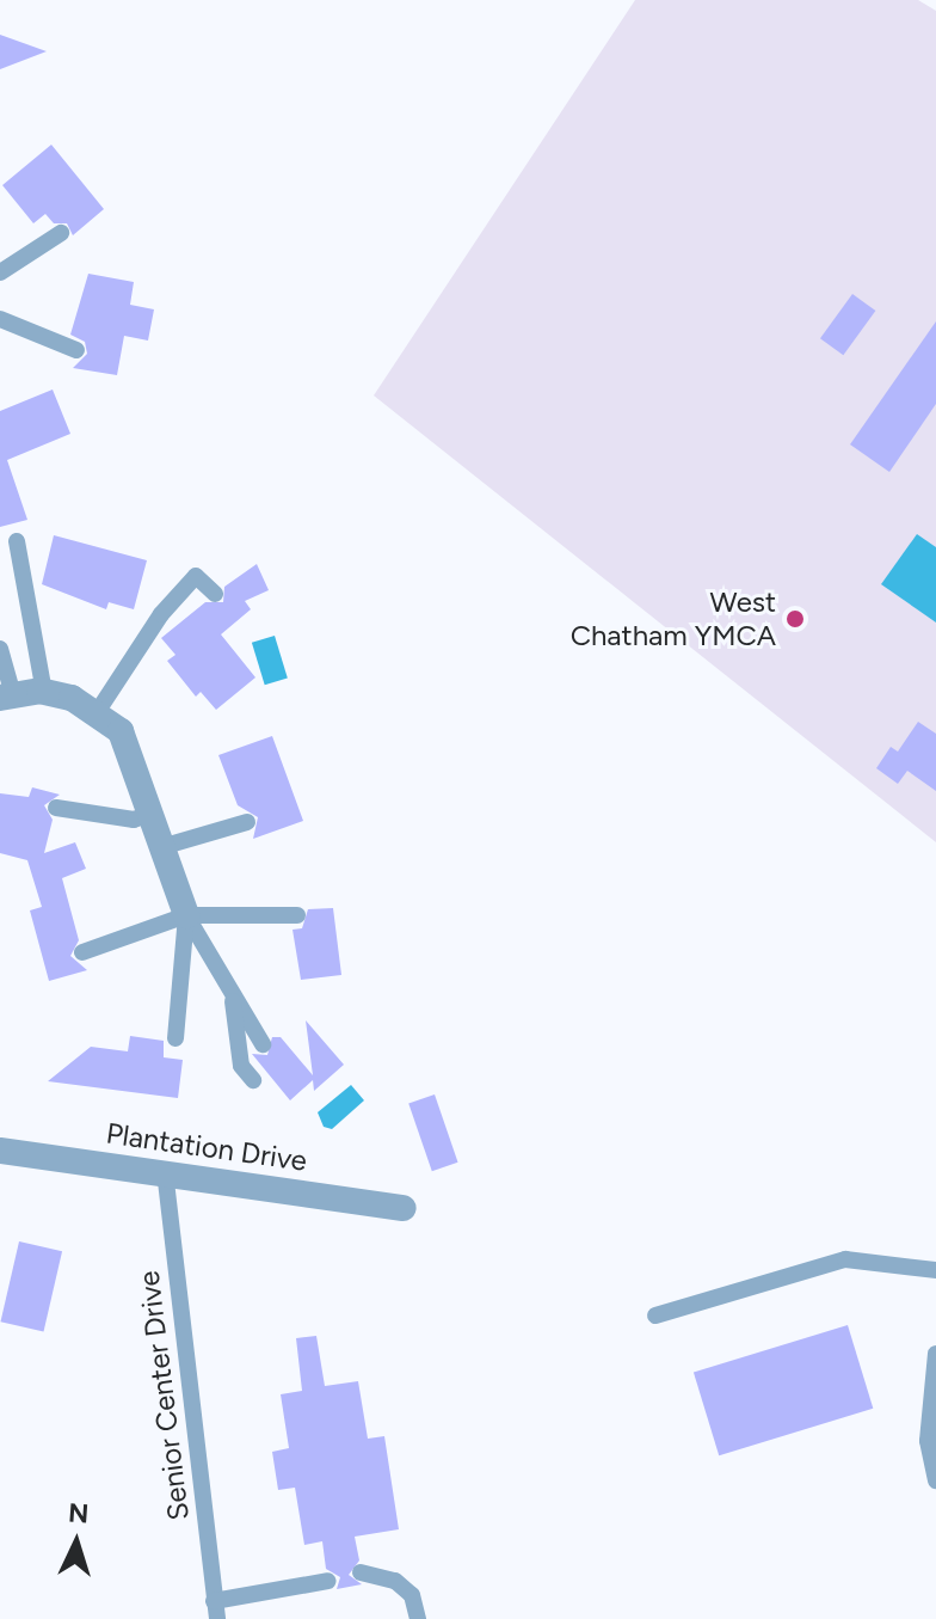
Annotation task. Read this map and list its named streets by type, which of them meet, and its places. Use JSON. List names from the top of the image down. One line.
{"streets":{"street":["Plantation Drive"],"lane":["Senior Center Drive"]},"crossings":[["Plantation Drive","Senior Center Drive"]],"places":["West Chatham YMCA"],"north":"top"}
